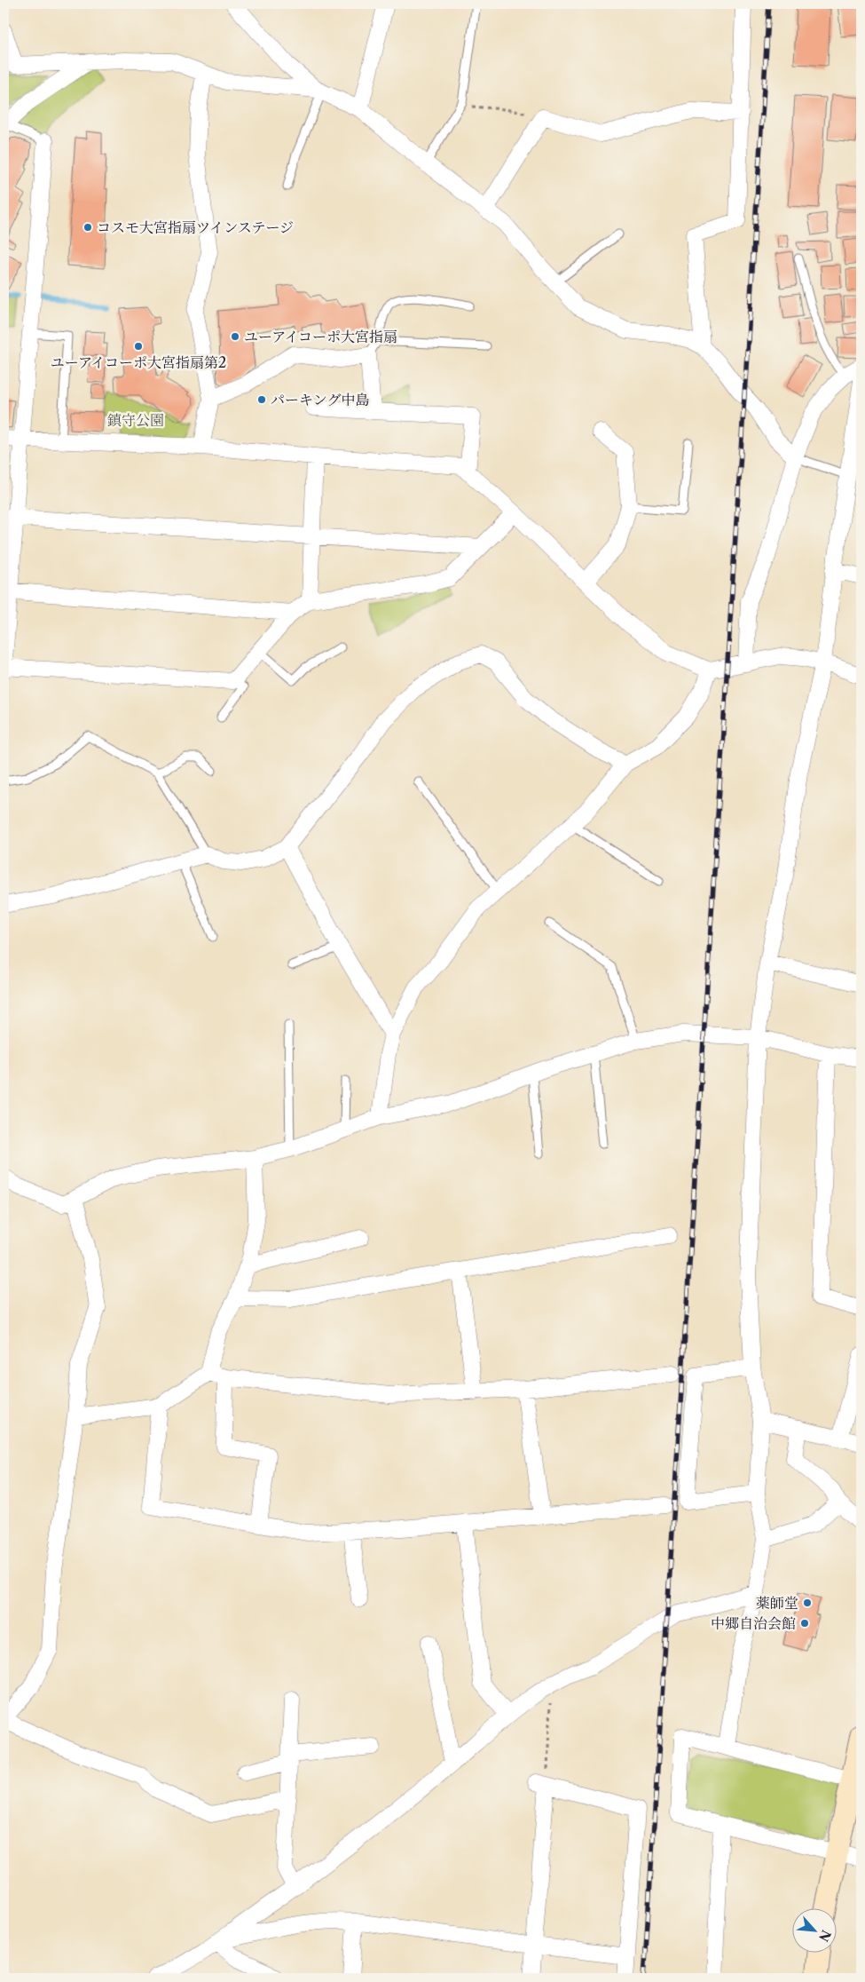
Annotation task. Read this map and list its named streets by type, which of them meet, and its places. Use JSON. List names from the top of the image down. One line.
{"parks":["鎮守公園"],"places":["コスモ大宮指扇ツインステージ","ユーアイコーポ大宮指扇","ユーアイコーポ大宮指扇第2","パーキング中島","薬師堂","中郷自治会館"],"north":"bottom right"}
